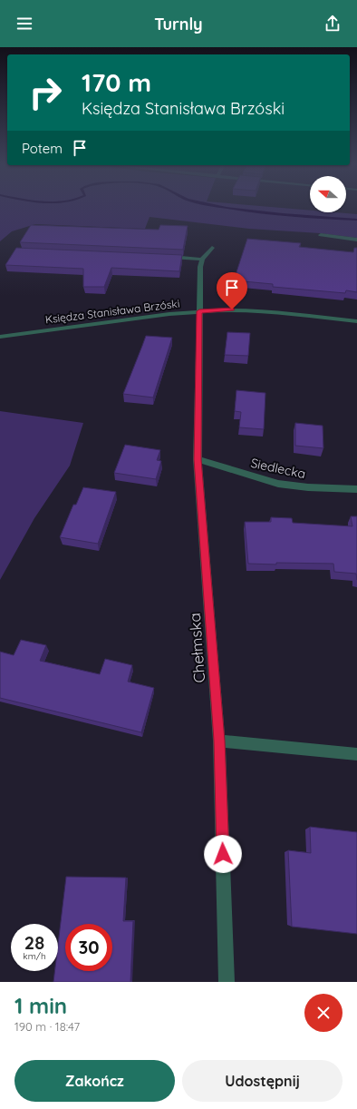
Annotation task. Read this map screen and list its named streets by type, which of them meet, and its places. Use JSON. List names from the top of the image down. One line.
{"streets":{"street":["Księdza Stanisława Brzóski","Siedlecka","Chełmska"]},"crossings":[["Księdza Stanisława Brzóski","Chełmska"],["Siedlecka","Chełmska"]],"north":"left","page":{"header":"Turnly","turn":["170 m","Księdza Stanisława Brzóski"],"then":"Potem","speed":"28 km/h","limit":"30","heading":["1 min","190 m · 18:47"],"buttons":["Zakończ","Udostępnij"]}}
